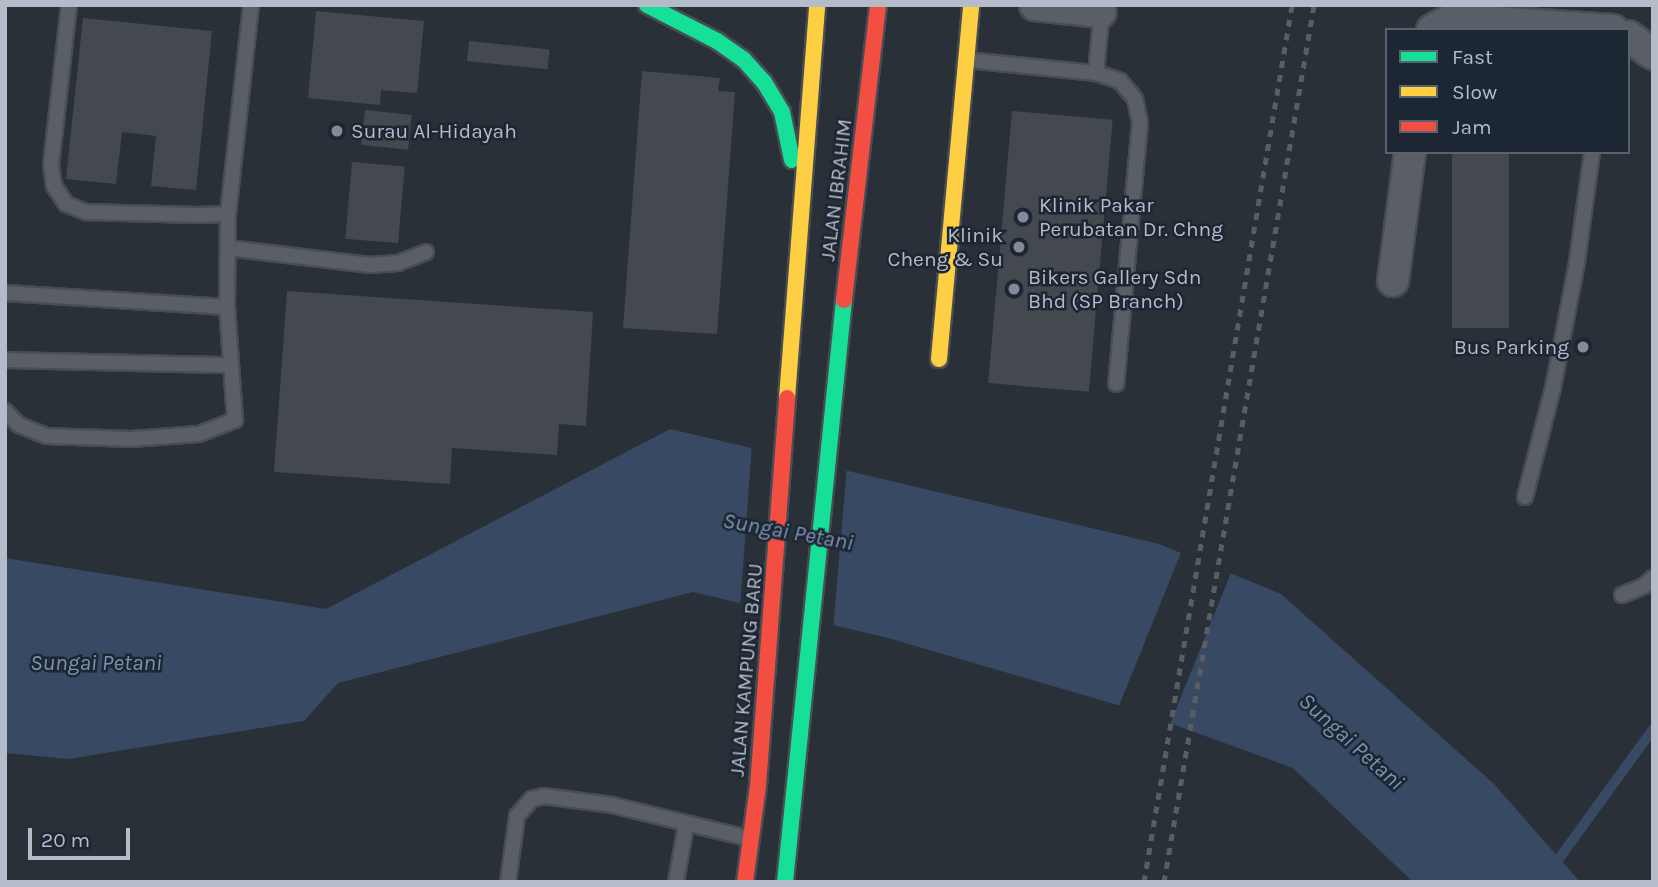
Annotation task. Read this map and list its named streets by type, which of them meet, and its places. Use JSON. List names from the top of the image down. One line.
{"streets":{"main road":["JALAN IBRAHIM","JALAN KAMPUNG BARU"]},"crossings":[["JALAN IBRAHIM","JALAN KAMPUNG BARU"]],"water":["Sungai Petani"],"places":["Surau Al-Hidayah","Klinik Pakar Perubatan Dr. Chng","Klinik Cheng & Su","Bikers Gallery Sdn Bhd (SP Branch)","Bus Parking"],"legend":["Fast","Slow","Jam"],"scale_bar":"20 m"}
